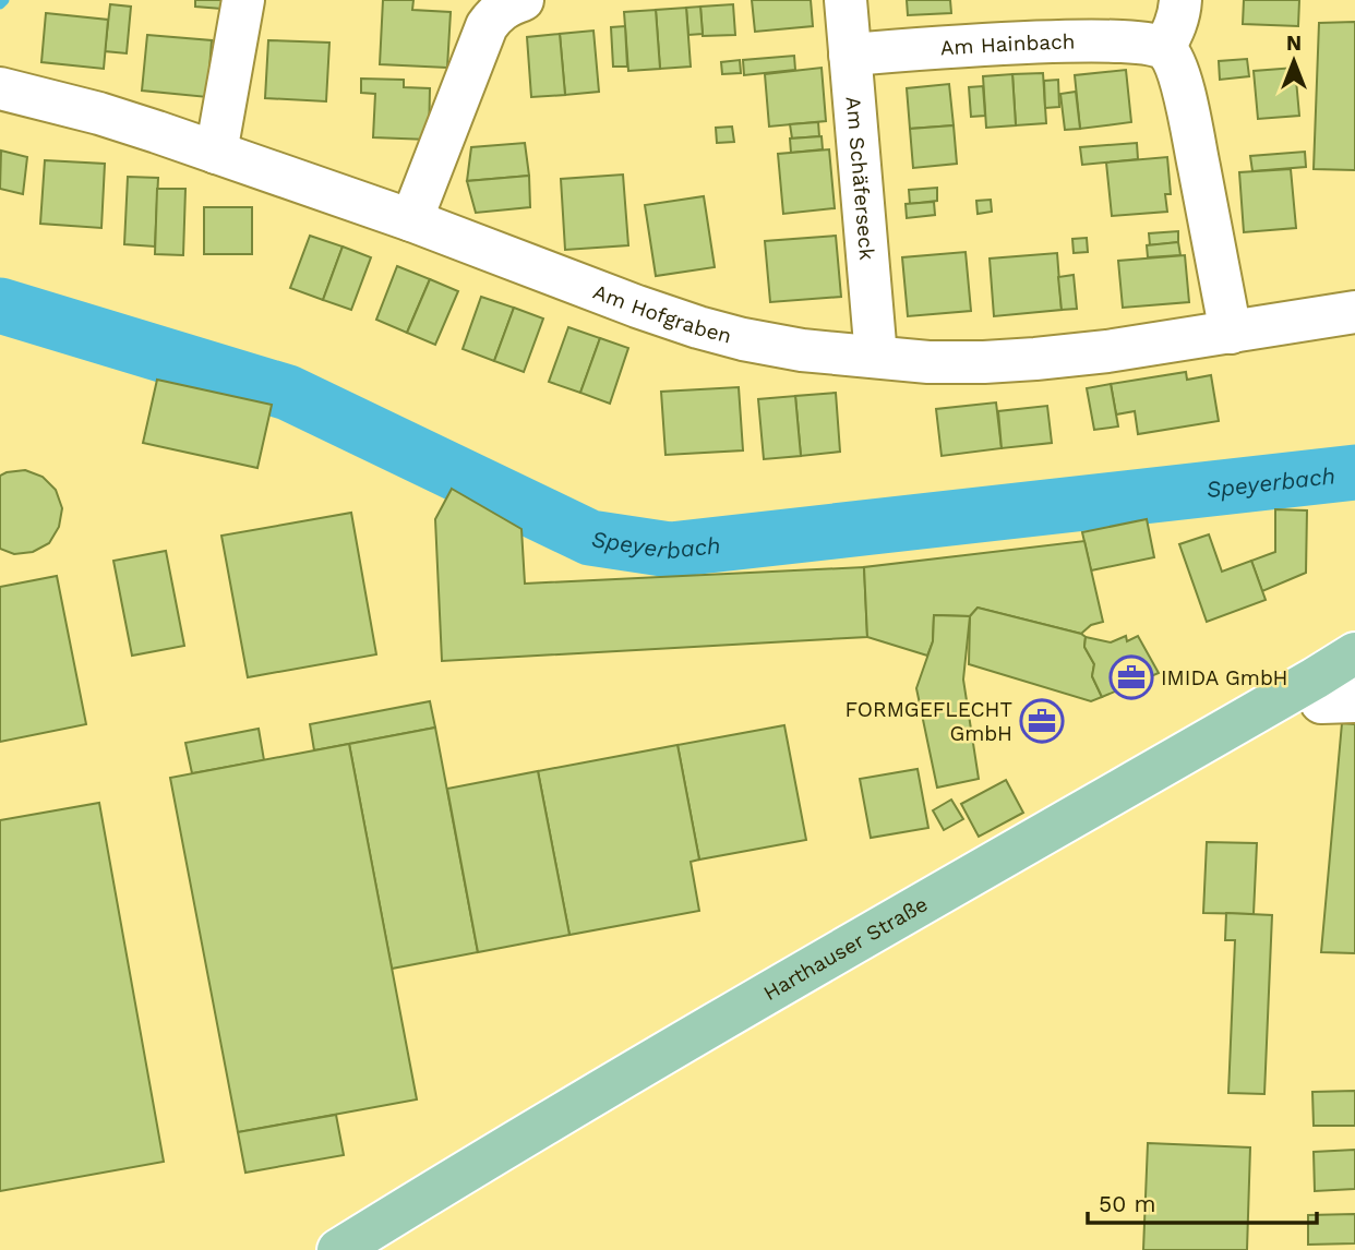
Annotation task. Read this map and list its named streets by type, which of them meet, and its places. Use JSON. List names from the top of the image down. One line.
{"streets":{"main road":["Harthauser Straße"],"street":["Am Hainbach","Am Schäferseck","Am Hofgraben"]},"crossings":[["Am Hainbach","Am Schäferseck"],["Am Schäferseck","Am Hofgraben"]],"water":["Speyerbach"],"places":{"office":["IMIDA GmbH","FORMGEFLECHT GmbH"]},"scale_bar":"50 m","north":"top"}
